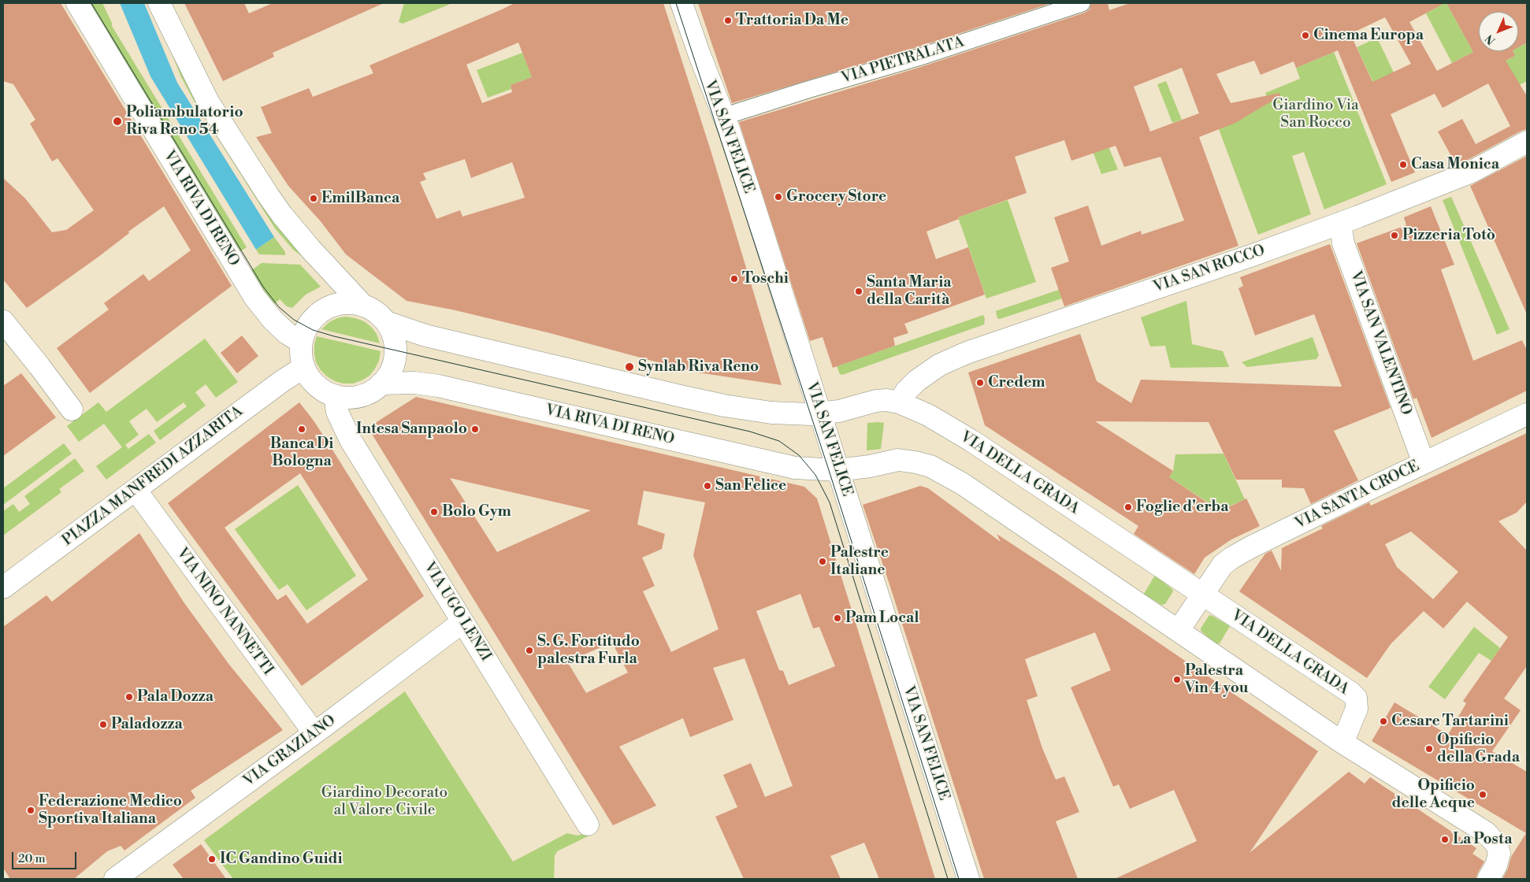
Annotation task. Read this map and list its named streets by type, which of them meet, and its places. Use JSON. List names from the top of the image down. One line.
{"streets":{"street":["VIA PIETRALATA","VIA SAN FELICE","VIA RIVA DI RENO","VIA SAN ROCCO","VIA SAN VALENTINO","VIA DELLA GRADA","PIAZZA MANFREDI AZZARITA","VIA SANTA CROCE","VIA NINO NANNETTI","VIA UGO LENZI","VIA GRAZIANO"]},"crossings":[["VIA PIETRALATA","VIA SAN FELICE"],["VIA SAN FELICE","VIA RIVA DI RENO"],["VIA SAN FELICE","VIA DELLA GRADA"],["VIA RIVA DI RENO","PIAZZA MANFREDI AZZARITA"],["VIA RIVA DI RENO","VIA UGO LENZI"],["VIA SAN ROCCO","VIA SAN VALENTINO"],["VIA SAN ROCCO","VIA DELLA GRADA"],["VIA SAN VALENTINO","VIA SANTA CROCE"],["VIA DELLA GRADA","VIA SANTA CROCE"],["PIAZZA MANFREDI AZZARITA","VIA NINO NANNETTI"],["PIAZZA MANFREDI AZZARITA","VIA UGO LENZI"],["VIA NINO NANNETTI","VIA GRAZIANO"],["VIA UGO LENZI","VIA GRAZIANO"]],"parks":["Giardino Via San Rocco","Giardino Decorato al Valore Civile"],"places":["Trattoria Da Me","Cinema Europa","Poliambulatorio Riva Reno 54","Casa Monica","Grocery Store","EmilBanca","Pizzeria Totò","Toschi","Santa Maria della Carità","Synlab Riva Reno","Credem","Banca Di Bologna","Intesa Sanpaolo","San Felice","Foglie d'erba","Bolo Gym","Palestre Italiane","Pam Local","S. G. Fortitudo palestra Furla","Palestra Vin 4 you","Pala Dozza","Cesare Tartarini","Paladozza","Opificio della Grada","Opificio delle Acque","Federazione Medico Sportiva Italiana","La Posta","IC Gandino Guidi"],"scale_bar":"20 m","north":"bottom left"}
